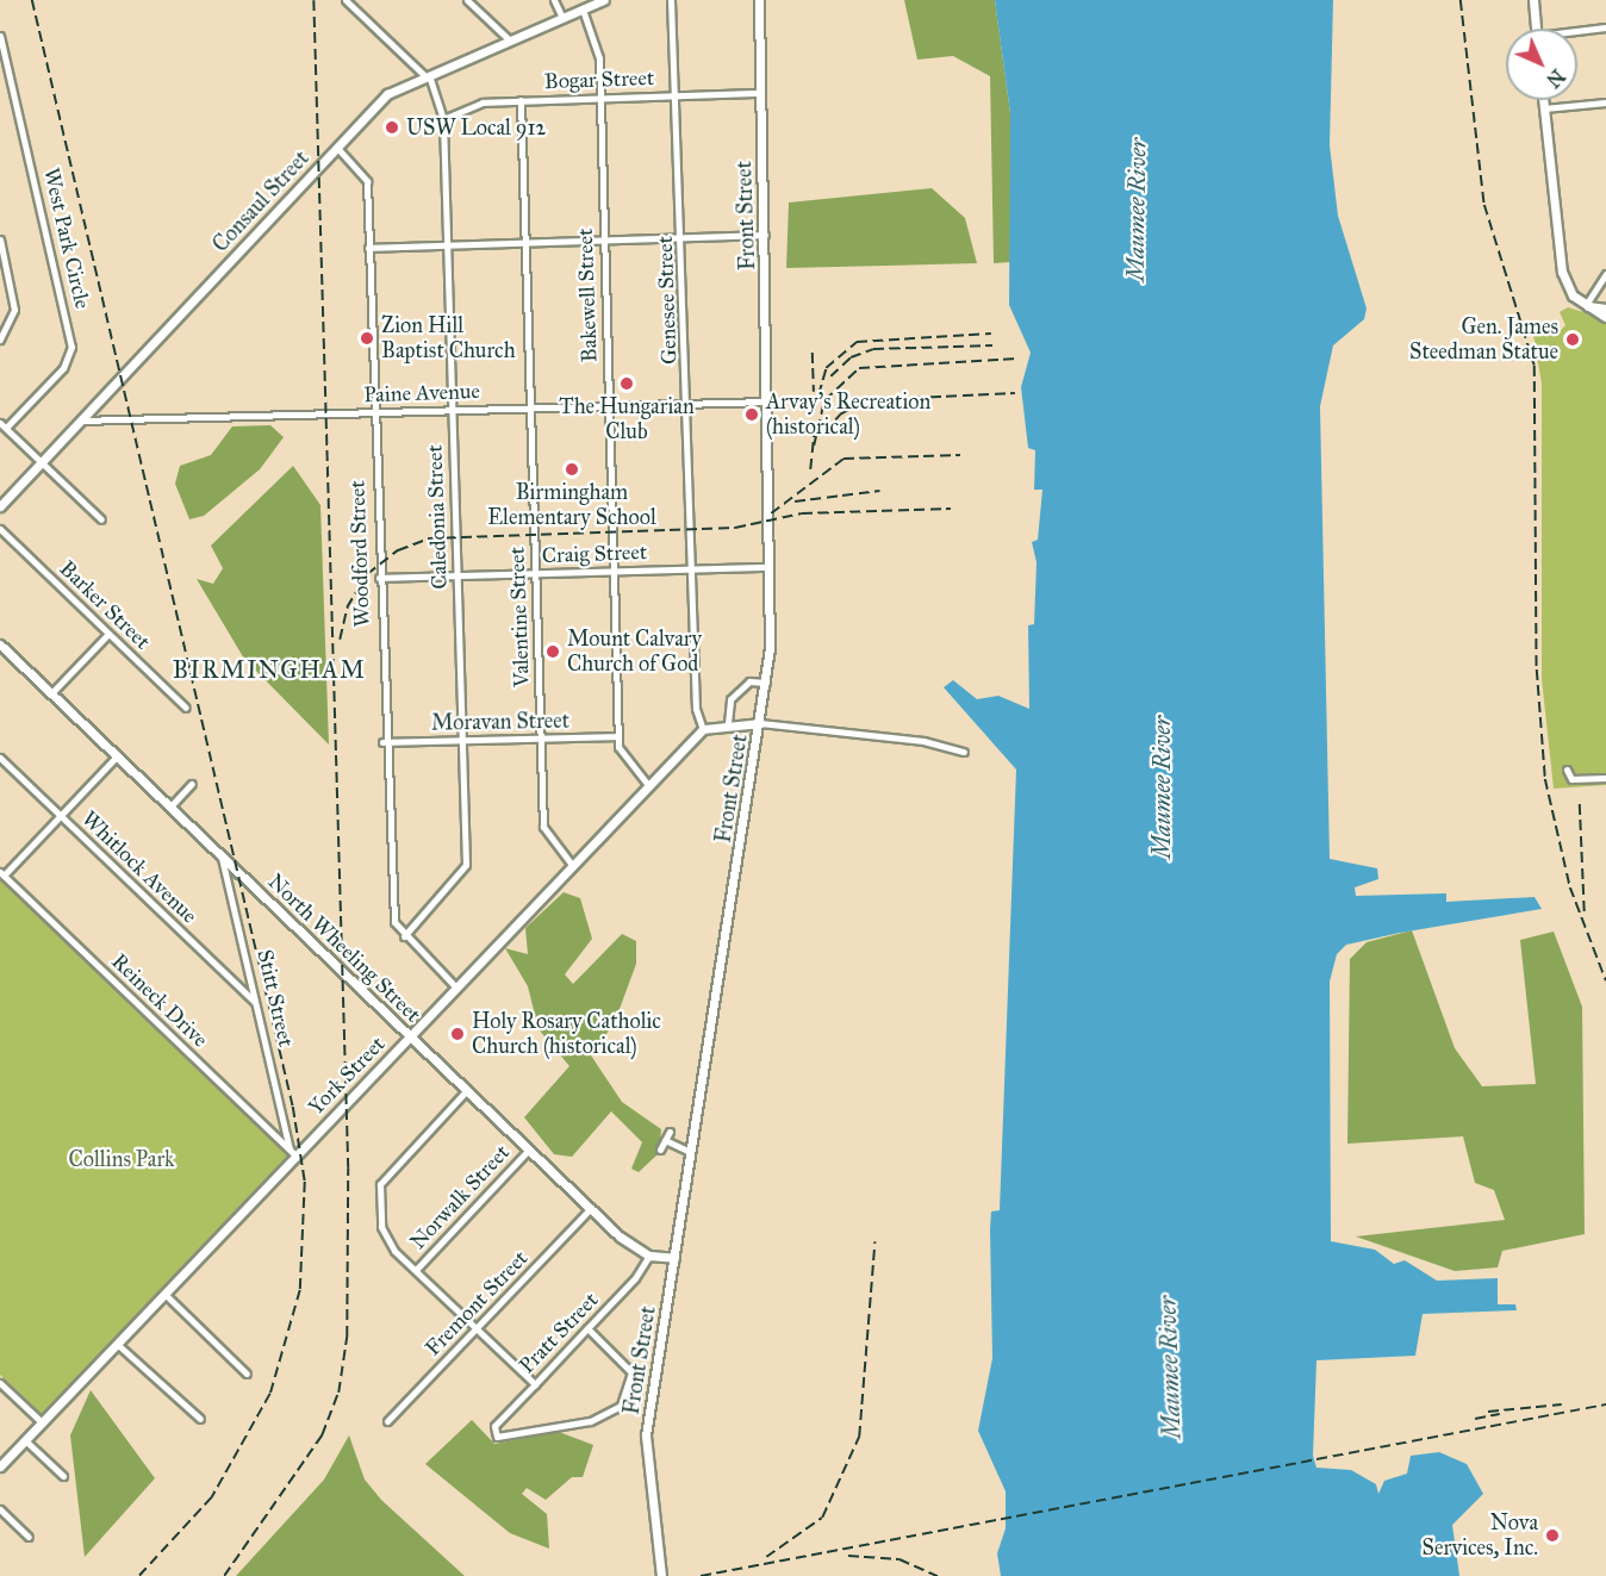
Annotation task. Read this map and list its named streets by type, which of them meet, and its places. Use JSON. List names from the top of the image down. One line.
{"streets":{"street":["Bogar Street","Consaul Street","Front Street","West Park Circle","Bakewell Street","Genesee Street","Paine Avenue","Caledonia Street","Woodford Street","Craig Street","Barker Street","Valentine Street","Moravan Street","Whitlock Avenue","North Wheeling Street","Stitt Street","Reineck Drive","York Street","Norwalk Street","Fremont Street","Pratt Street"]},"crossings":[["Bogar Street","Front Street"],["Bogar Street","Bakewell Street"],["Bogar Street","Genesee Street"],["Bogar Street","Caledonia Street"],["Bogar Street","Valentine Street"],["Consaul Street","Bakewell Street"],["Consaul Street","Paine Avenue"],["Consaul Street","Caledonia Street"],["Consaul Street","Woodford Street"],["Front Street","Paine Avenue"],["Front Street","Craig Street"],["Bakewell Street","Paine Avenue"],["Bakewell Street","Craig Street"],["Bakewell Street","Moravan Street"],["Bakewell Street","York Street"],["Genesee Street","Paine Avenue"],["Genesee Street","Craig Street"],["Genesee Street","York Street"],["Paine Avenue","Caledonia Street"],["Paine Avenue","Woodford Street"],["Paine Avenue","Valentine Street"],["Caledonia Street","Woodford Street"],["Caledonia Street","Craig Street"],["Caledonia Street","Moravan Street"],["Woodford Street","Craig Street"],["Woodford Street","Moravan Street"],["Woodford Street","York Street"],["Craig Street","Valentine Street"],["Valentine Street","Moravan Street"],["Valentine Street","York Street"],["Whitlock Avenue","Stitt Street"],["North Wheeling Street","Stitt Street"],["North Wheeling Street","York Street"],["North Wheeling Street","Norwalk Street"],["North Wheeling Street","Fremont Street"],["North Wheeling Street","Pratt Street"],["Stitt Street","Reineck Drive"],["Stitt Street","York Street"],["Reineck Drive","York Street"]],"districts":["BIRMINGHAM"],"water":["Maumee River"],"parks":["Collins Park"],"places":["USW Local 912","Zion Hill Baptist Church","Gen. James Steedman Statue","The Hungarian Club","Arvay's Recreation (historical)","Birmingham Elementary School","Mount Calvary Church of God","Holy Rosary Catholic Church (historical)","Nova Services, Inc."],"north":"bottom right"}
